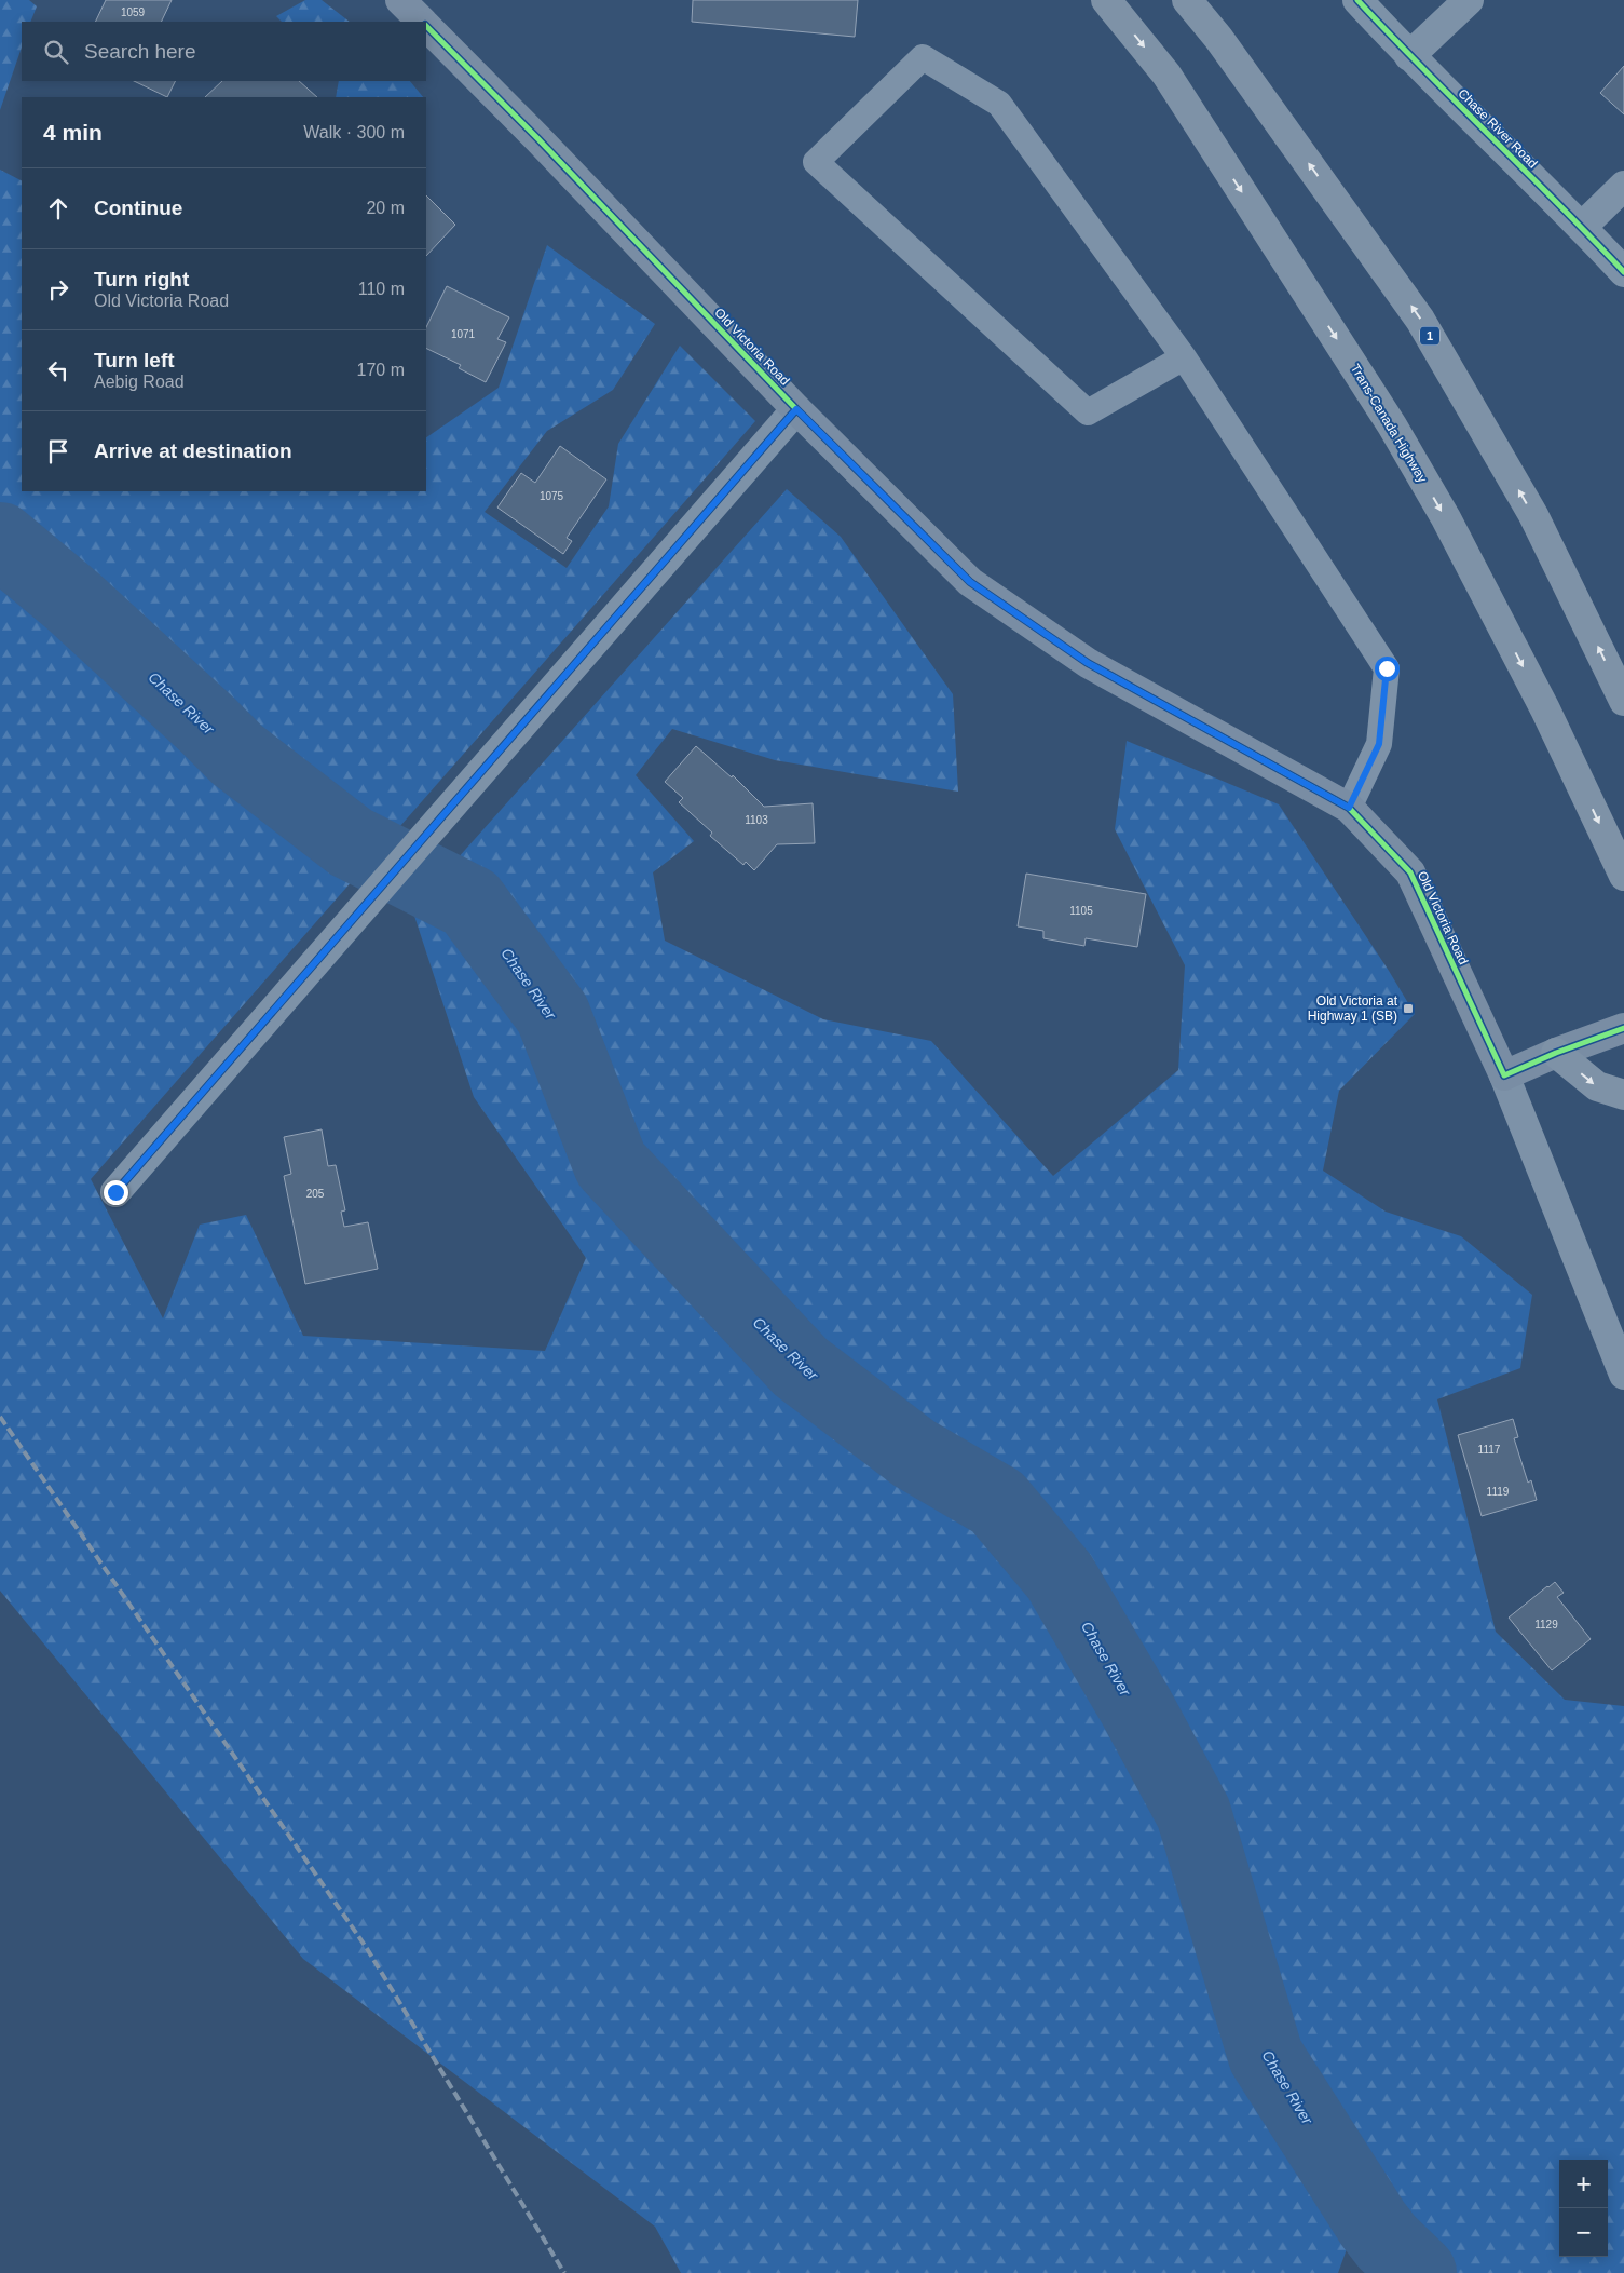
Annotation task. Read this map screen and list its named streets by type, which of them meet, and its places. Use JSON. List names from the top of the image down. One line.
{"streets":{"highway":["1","Trans-Canada Highway"],"street":["Chase River Road","Old Victoria Road"]},"water":["Chase River"],"places":{"transit":["Old Victoria at Highway 1 (SB)"]},"house_numbers":["1059","1071","1075","1103","1105","205","1117","1119","1129"],"page":{"search":"Search here","heading":["4 min","Walk · 300 m"],"list":[["Continue","20 m"],["Turn right","Old Victoria Road","110 m"],["Turn left","Aebig Road","170 m"],"Arrive at destination"],"map_buttons":["+","−"]}}
